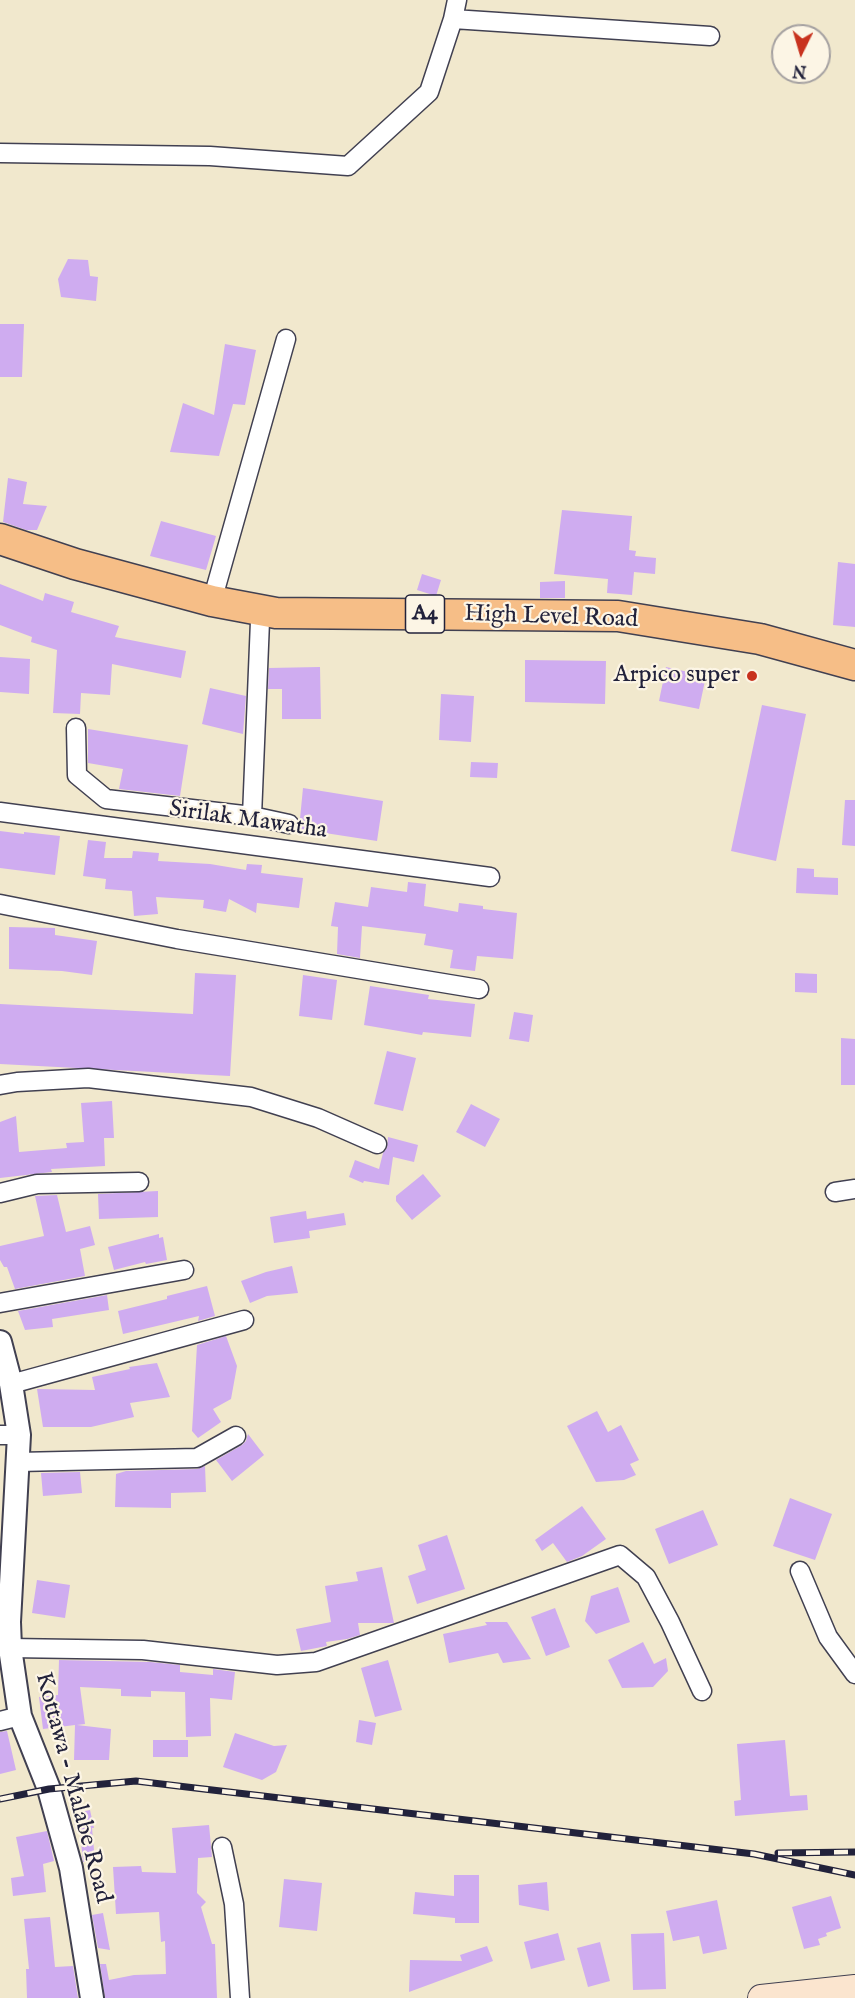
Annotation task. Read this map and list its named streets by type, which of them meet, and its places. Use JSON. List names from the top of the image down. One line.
{"streets":{"highway":["A4","High Level Road"],"street":["Sirilak Mawatha","Kottawa - Malabe Road"]},"places":["Arpico super"],"north":"bottom"}
